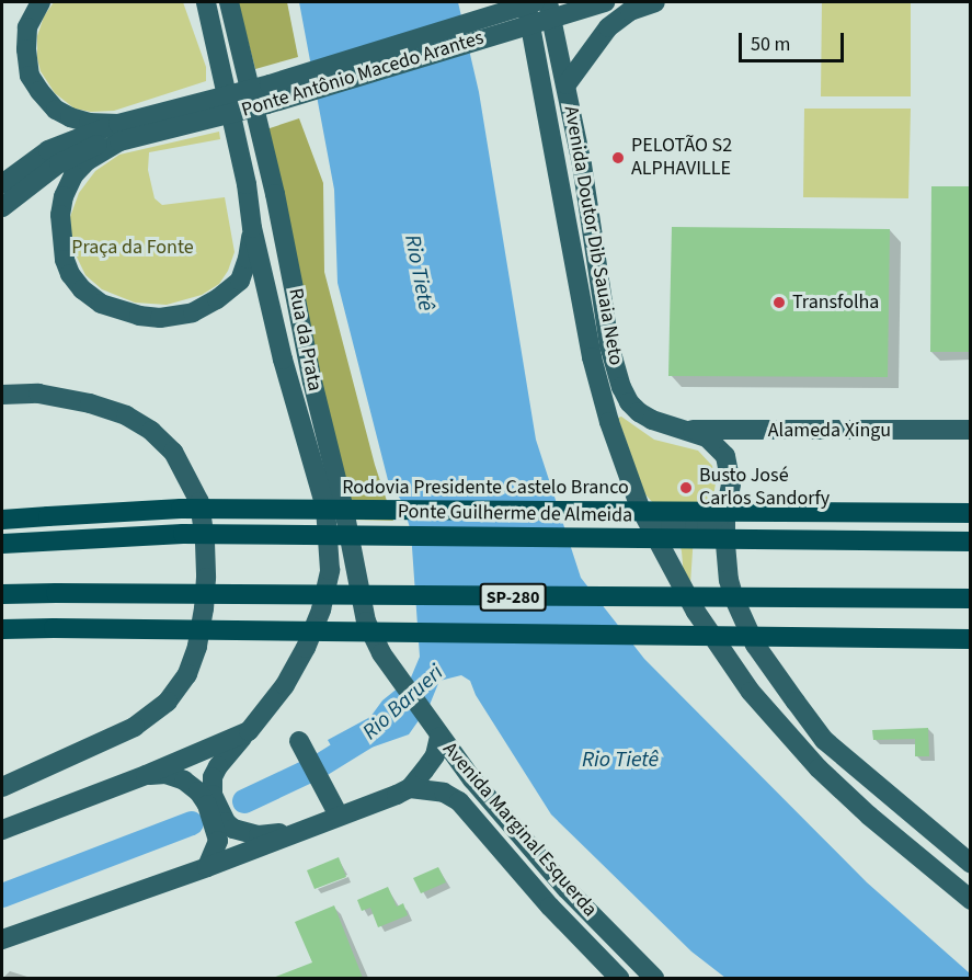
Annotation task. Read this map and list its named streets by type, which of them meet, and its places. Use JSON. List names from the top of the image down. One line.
{"streets":{"highway":["Rodovia Presidente Castelo Branco","Ponte Guilherme de Almeida","SP-280"],"main road":["Ponte Antônio Macedo Arantes","Avenida Doutor Dib Sauaia Neto","Rua da Prata","Alameda Xingu","Avenida Marginal Esquerda"]},"crossings":[["Avenida Doutor Dib Sauaia Neto","Alameda Xingu"],["Rua da Prata","Avenida Marginal Esquerda"]],"water":["Rio Tietê","Rio Barueri"],"parks":["Praça da Fonte"],"places":["PELOTÃO S2 ALPHAVILLE","Transfolha","Busto José Carlos Sandorfy"],"scale_bar":"50 m"}
